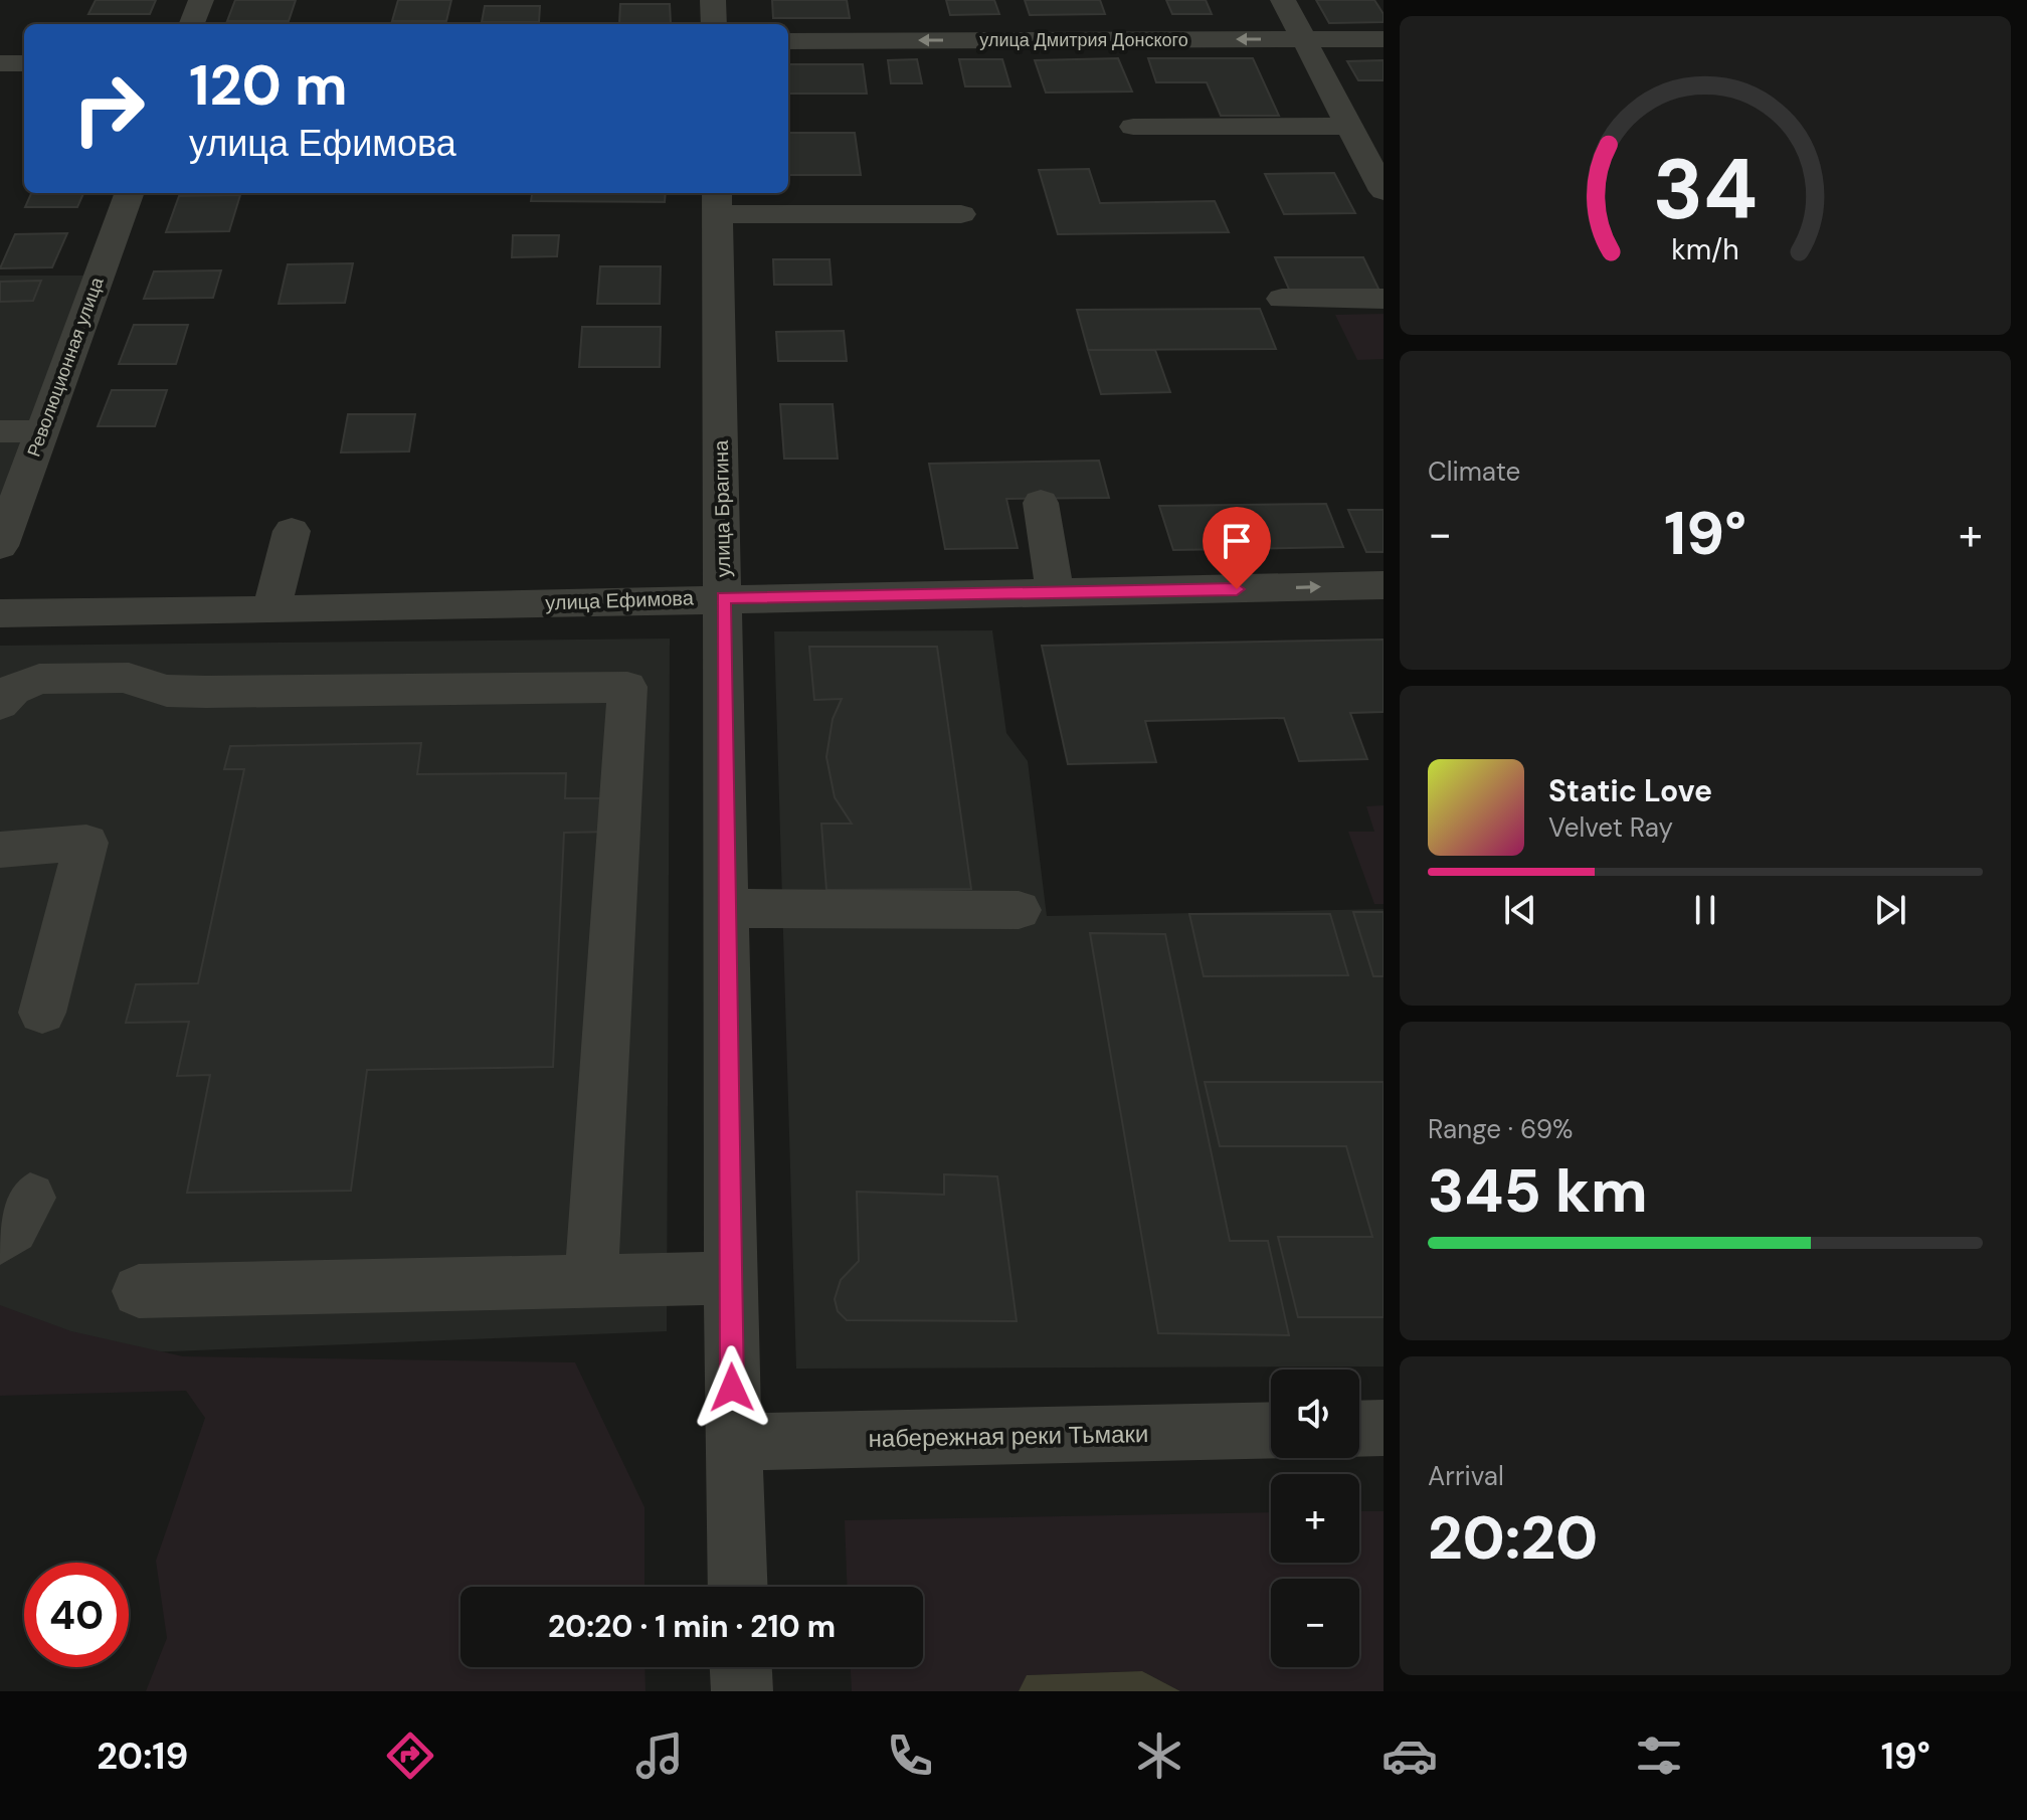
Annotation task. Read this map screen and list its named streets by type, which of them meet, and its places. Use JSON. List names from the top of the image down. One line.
{"streets":{"street":["улица Дмитрия Донского","Революционная улица","улица Брагина","улица Ефимова","набережная реки Тьмаки"]},"crossings":[["улица Брагина","улица Ефимова"],["улица Брагина","набережная реки Тьмаки"]],"page":{"turn":["120 m","улица Ефимова"],"tile":["Climate",["Range · 69%","345 km"],["Arrival","20:20"]],"heat":["−","19°","+"],"song":["Static Love","Velvet Ray"],"map_buttons":["+","−"],"limit":"40","trip":"20:20 · 1 min · 210 m","tabs":["20:19","19°"],"gauge":["34","km/h"]}}
